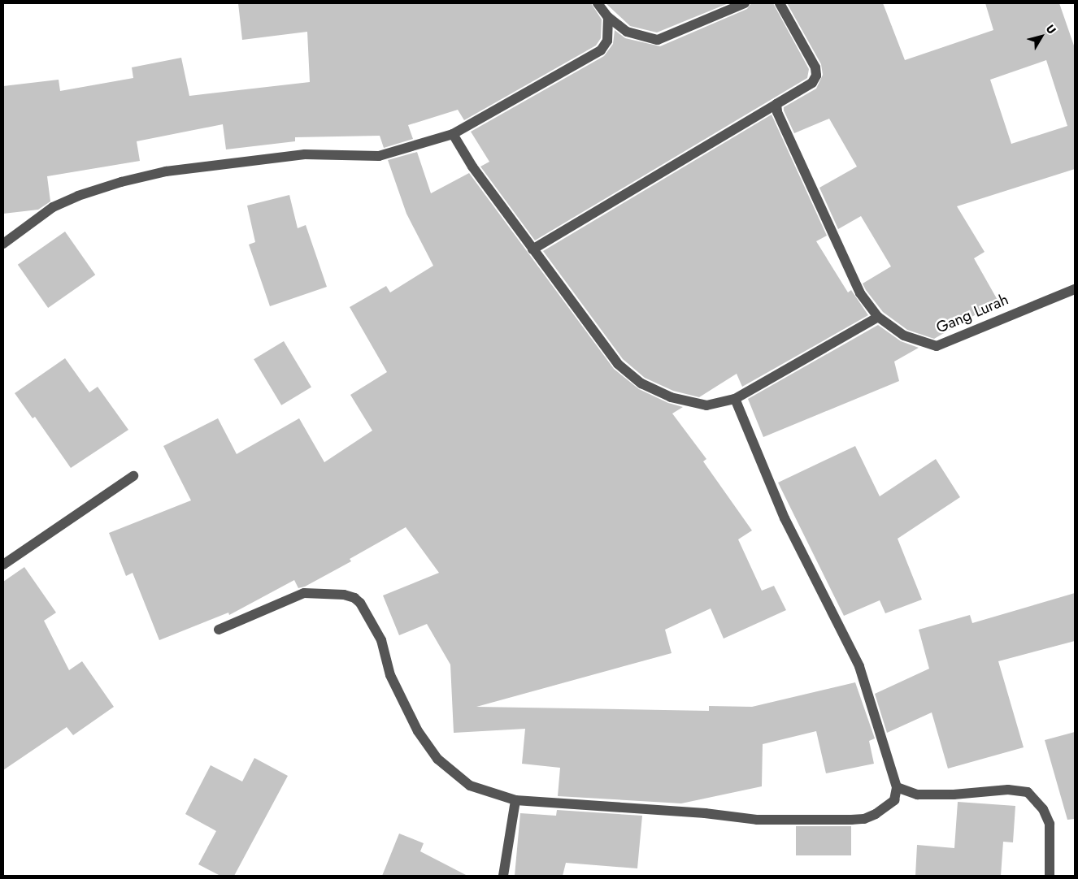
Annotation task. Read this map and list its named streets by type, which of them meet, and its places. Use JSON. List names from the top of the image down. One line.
{"streets":{"street":["Gang Lurah"]},"north":"top right"}
